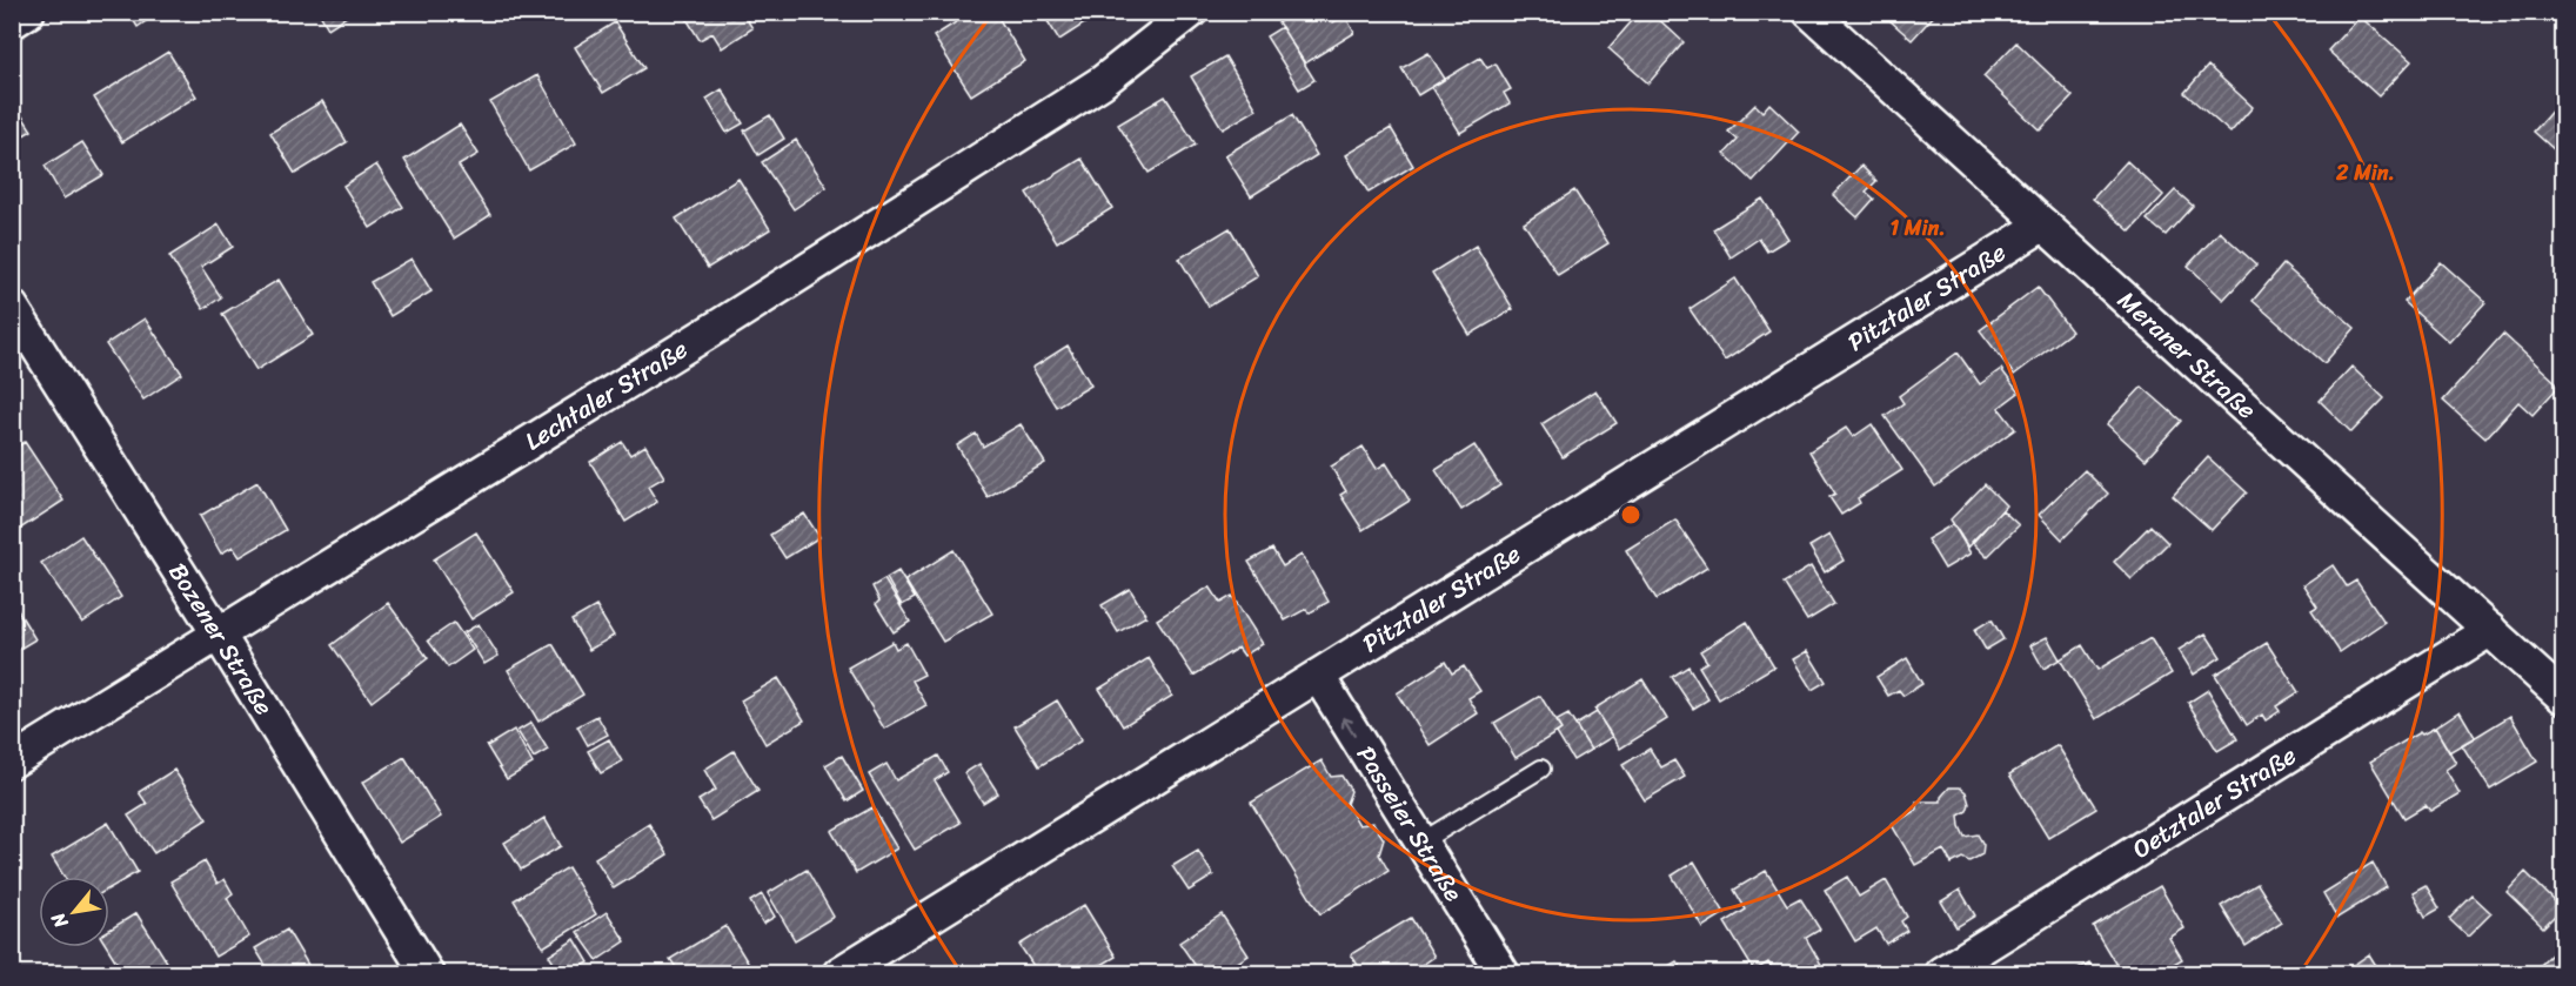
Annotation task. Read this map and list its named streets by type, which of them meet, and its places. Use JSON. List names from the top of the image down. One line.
{"streets":{"street":["Pitztaler Straße","Meraner Straße","Lechtaler Straße","Bozener Straße","Oetztaler Straße","Passeier Straße"]},"crossings":[["Pitztaler Straße","Meraner Straße"],["Pitztaler Straße","Passeier Straße"],["Meraner Straße","Oetztaler Straße"],["Lechtaler Straße","Bozener Straße"]],"one_way":["Passeier Straße"],"north":"bottom left","rings":["2 Min.","1 Min."]}
